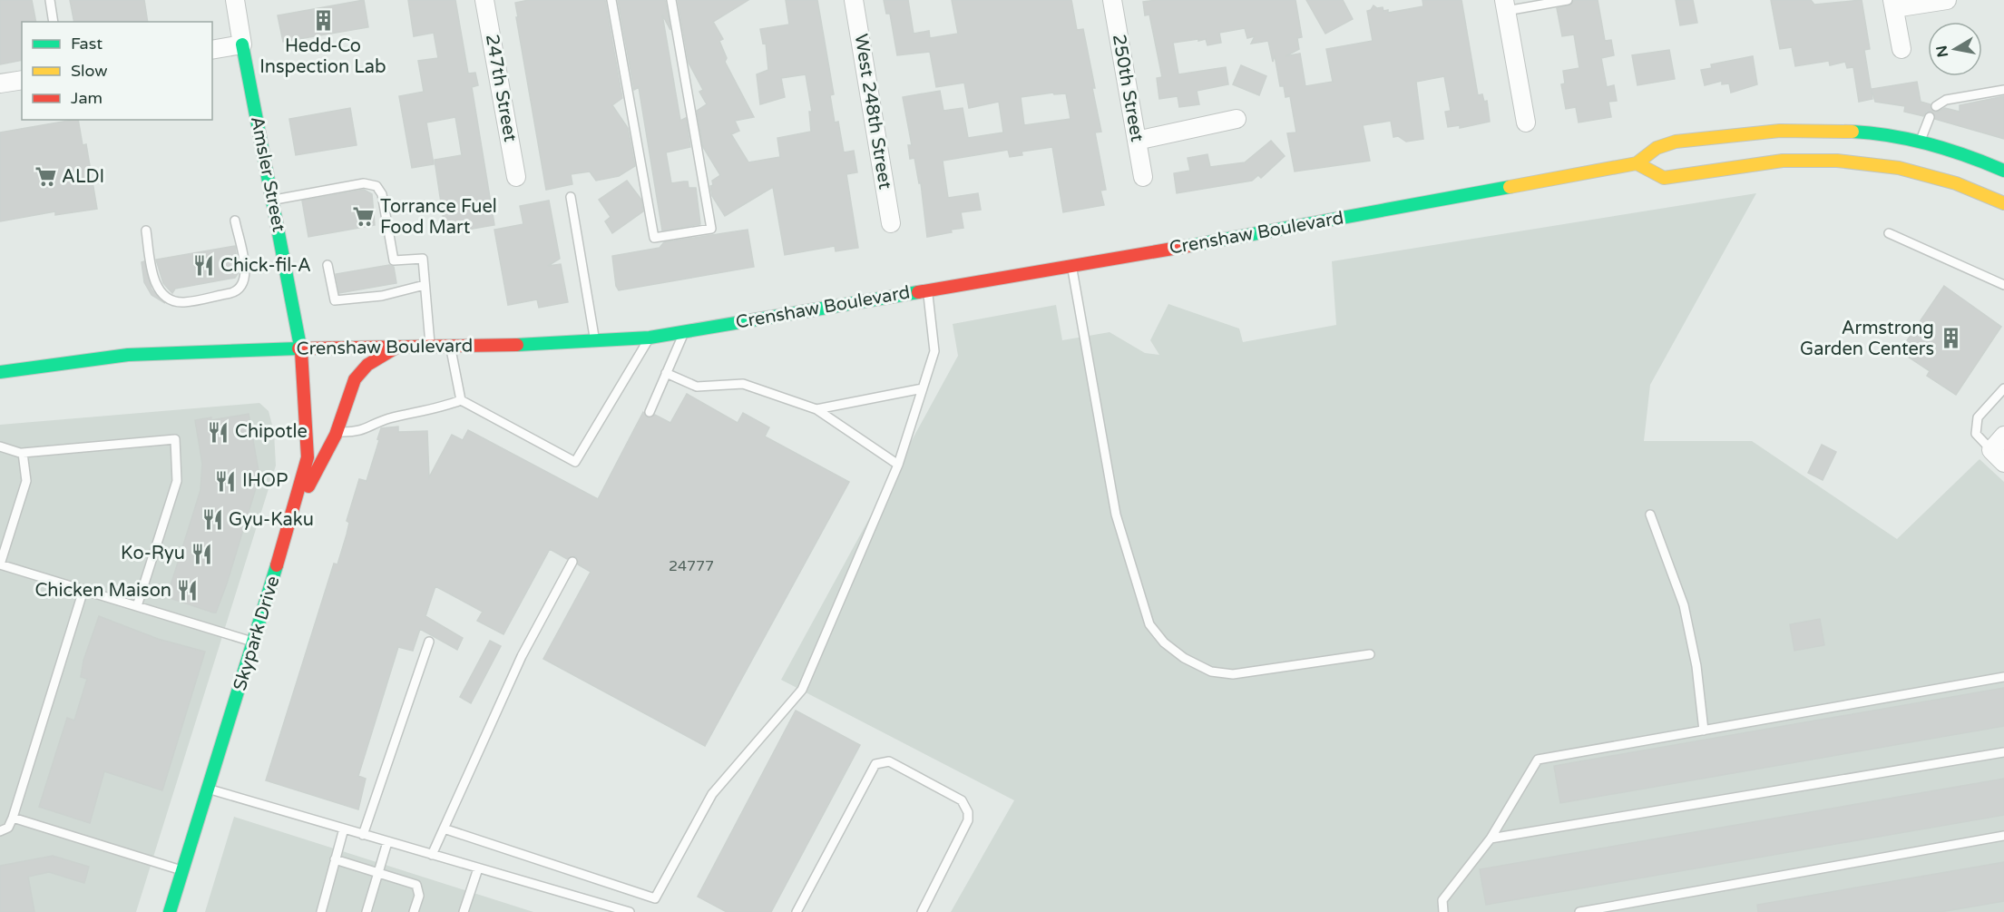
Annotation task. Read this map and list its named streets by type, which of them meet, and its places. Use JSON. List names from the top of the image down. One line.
{"streets":{"main road":["Amsler Street","Crenshaw Boulevard","Skypark Drive"],"street":["247th Street","250th Street","West 248th Street"]},"crossings":[["Amsler Street","Crenshaw Boulevard"],["Amsler Street","Skypark Drive"],["Crenshaw Boulevard","Skypark Drive"]],"places":{"building":["Hedd-Co Inspection Lab","Armstrong Garden Centers"],"supermarket":["ALDI","Torrance Fuel Food Mart"],"restaurant":["Chick-fil-A","Chipotle","IHOP","Gyu-Kaku","Ko-Ryu","Chicken Maison"]},"house_numbers":["24777"],"legend":["Fast","Slow","Jam"],"north":"left"}
